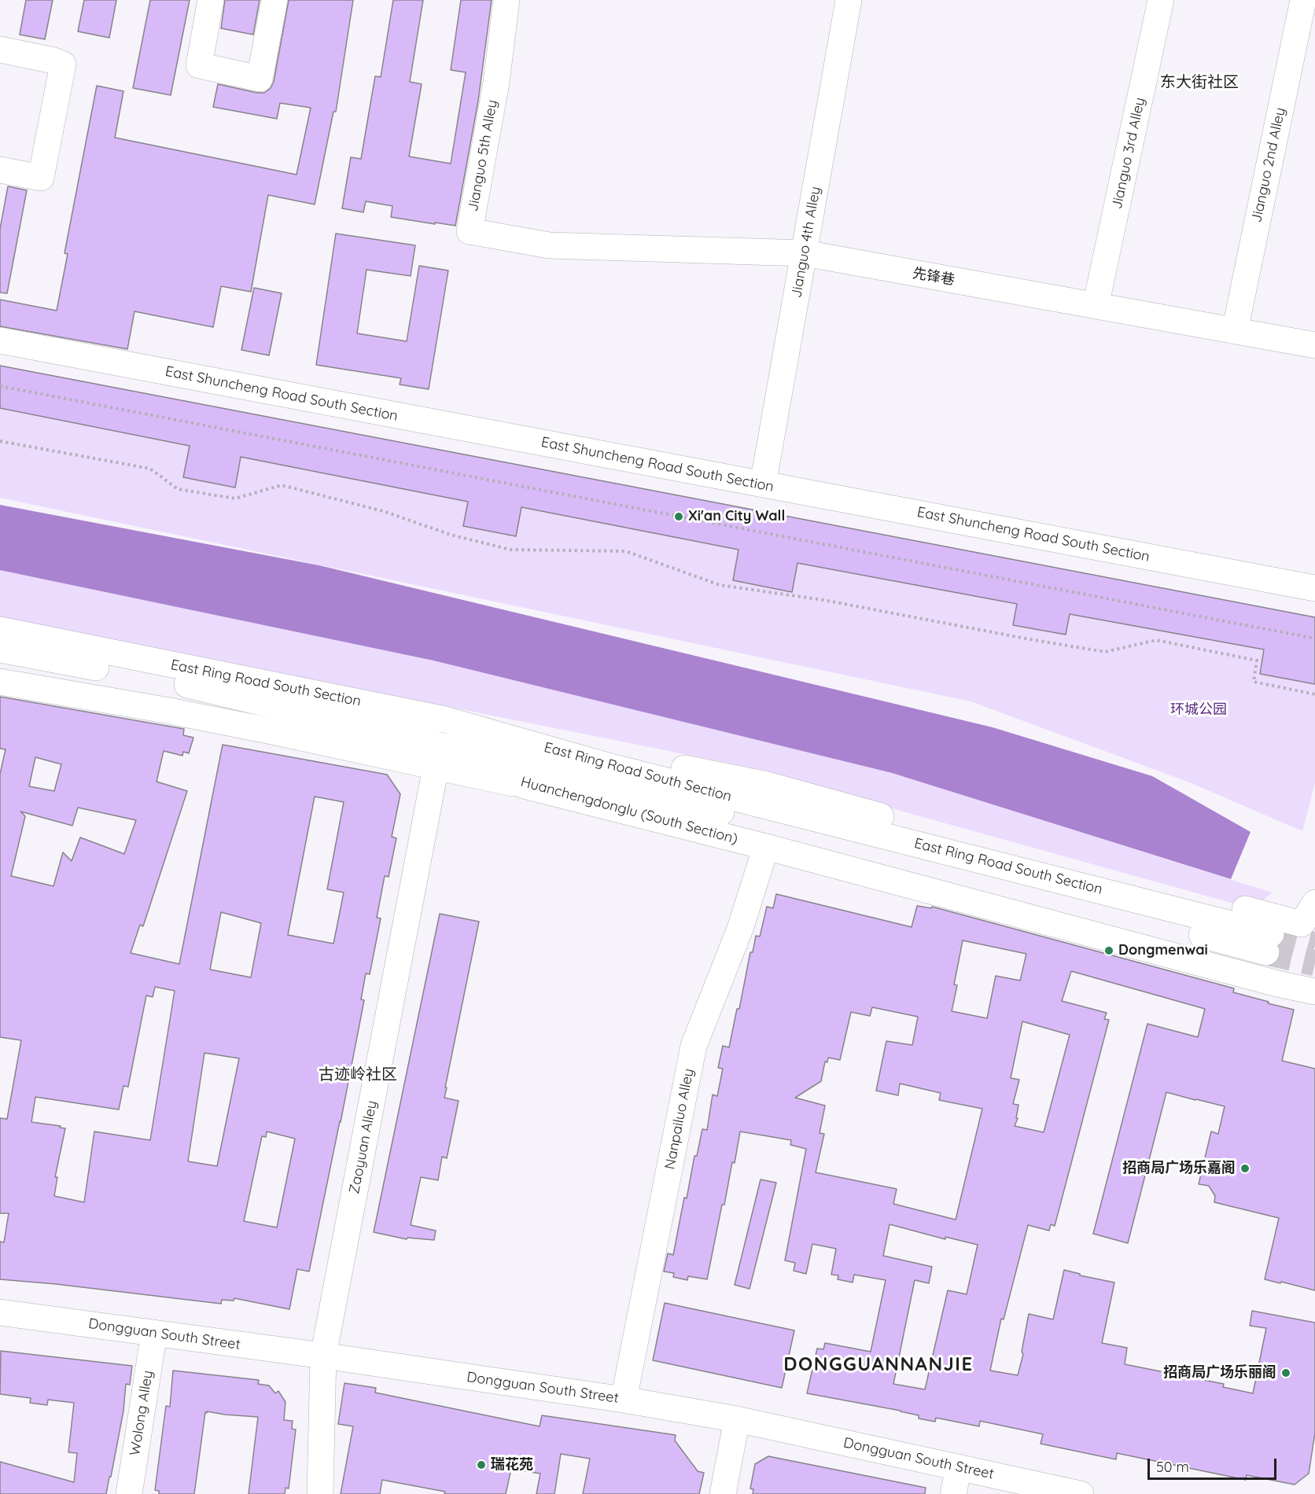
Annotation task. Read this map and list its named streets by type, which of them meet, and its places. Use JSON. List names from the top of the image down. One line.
{"streets":{"street":["Jianguo 3rd Alley","Jianguo 5th Alley","Jianguo 2nd Alley","Jianguo 4th Alley","先锋巷","East Shuncheng Road South Section","East Ring Road South Section","Huanchengdonglu (South Section)","Nanpailuo Alley","Zaoyuan Alley","Dongguan South Street","Wolong Alley"]},"crossings":[["Jianguo 3rd Alley","先锋巷"],["Jianguo 5th Alley","先锋巷"],["Jianguo 2nd Alley","先锋巷"],["Jianguo 4th Alley","先锋巷"],["Jianguo 4th Alley","East Shuncheng Road South Section"],["East Ring Road South Section","Huanchengdonglu (South Section)"],["East Ring Road South Section","Zaoyuan Alley"],["Huanchengdonglu (South Section)","Nanpailuo Alley"],["Huanchengdonglu (South Section)","Zaoyuan Alley"],["Nanpailuo Alley","Dongguan South Street"],["Zaoyuan Alley","Dongguan South Street"],["Dongguan South Street","Wolong Alley"]],"districts":["东大街社区","古迹岭社区","DONGGUANNANJIE"],"parks":["环城公园"],"places":["Xi'an City Wall","Dongmenwai","招商局广场乐嘉阁","招商局广场乐丽阁","瑞花苑"],"scale_bar":"50 m"}
